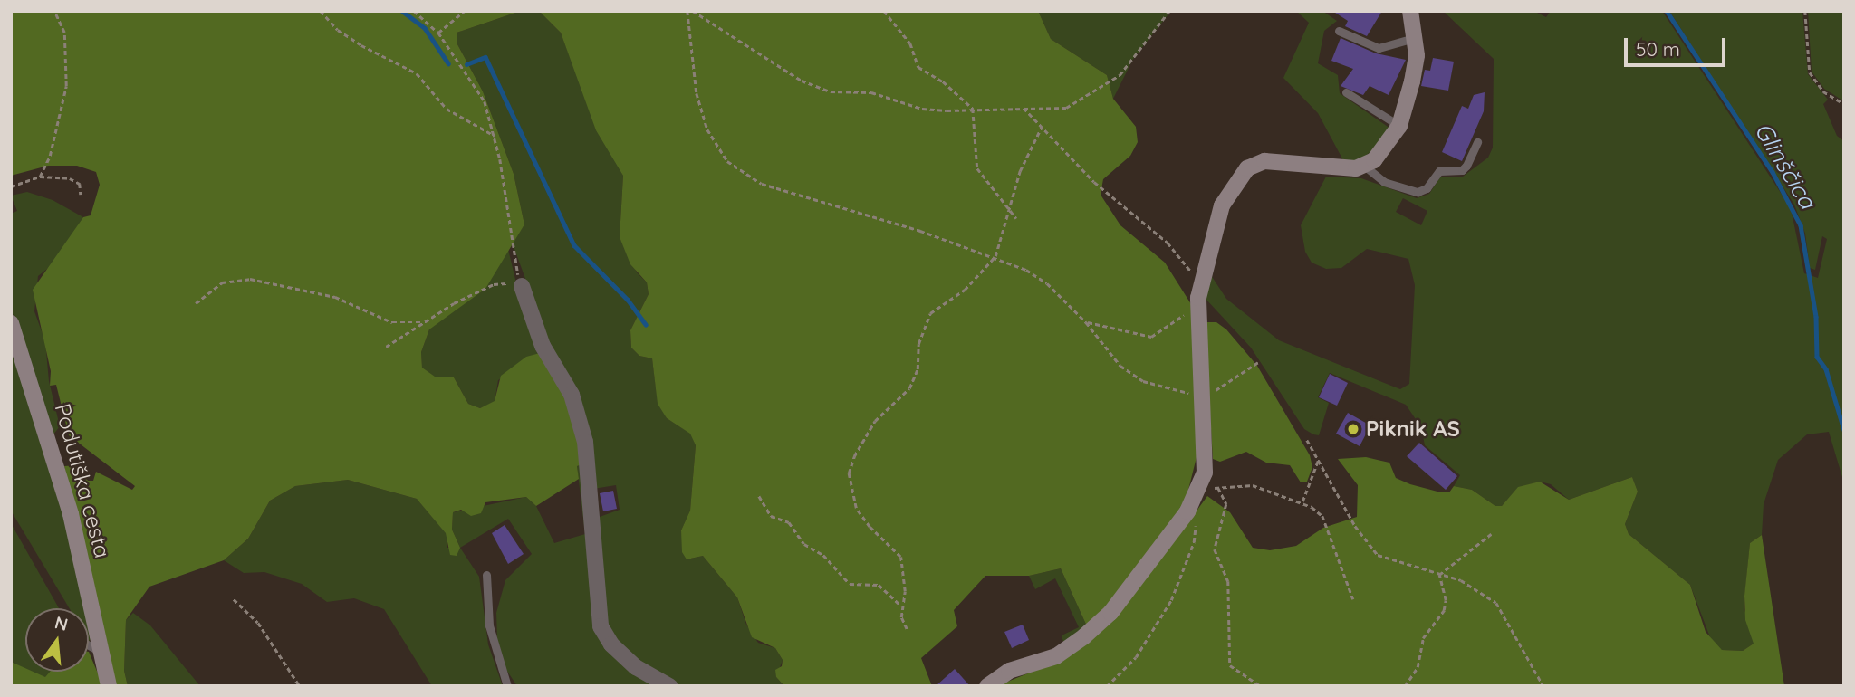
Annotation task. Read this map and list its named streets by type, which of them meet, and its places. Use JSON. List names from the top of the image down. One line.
{"streets":{"street":["Podutiška cesta"]},"water":["Glinščica"],"places":["Piknik AS"],"scale_bar":"50 m","north":"top"}
